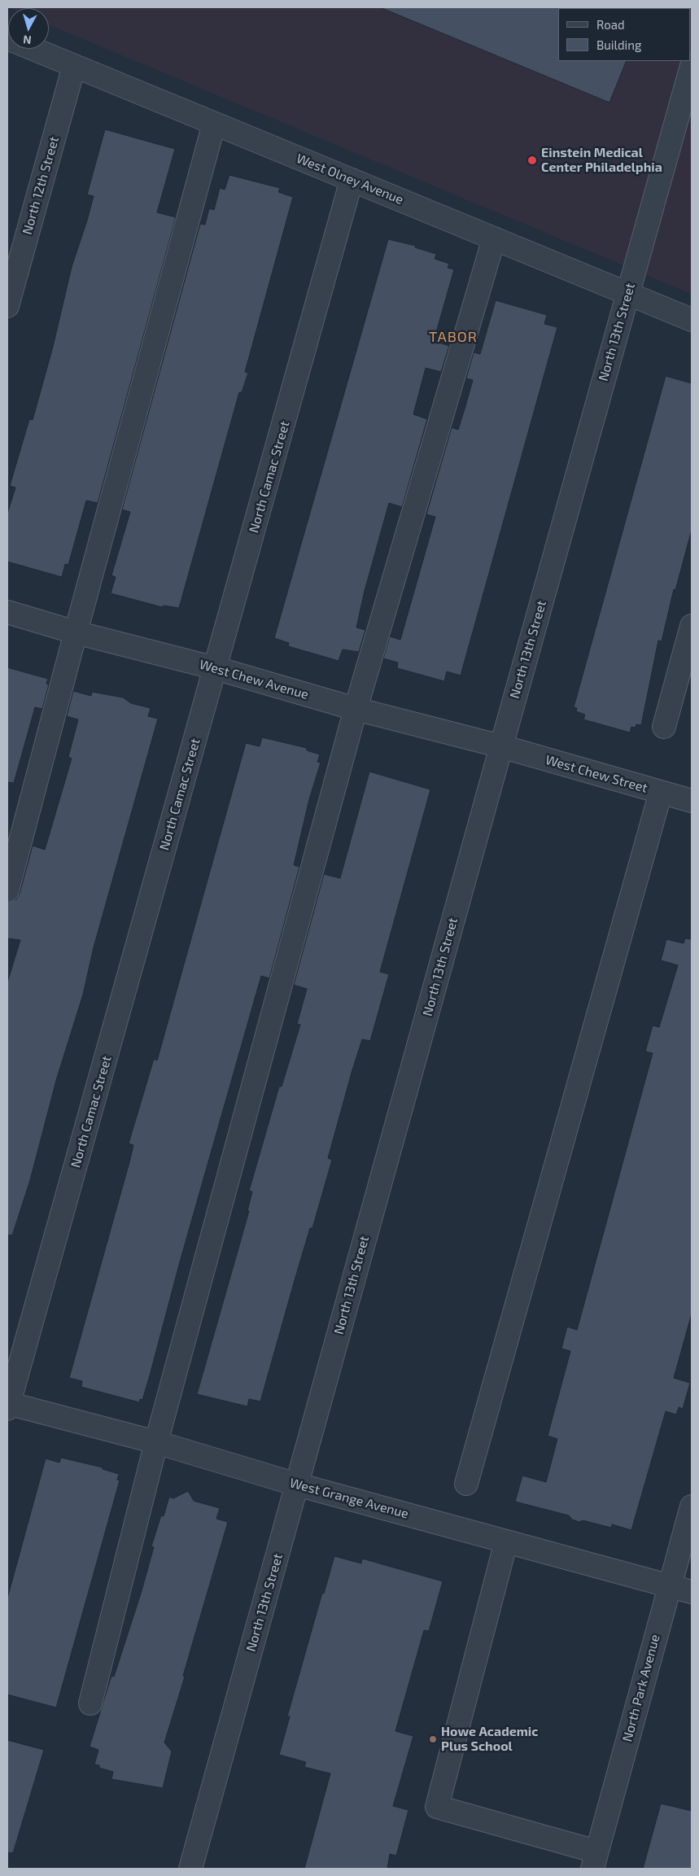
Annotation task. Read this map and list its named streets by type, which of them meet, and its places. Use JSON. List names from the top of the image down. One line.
{"streets":{"street":["West Olney Avenue","North 12th Street","North 13th Street","North Camac Street","West Chew Avenue","West Chew Street","West Grange Avenue","North Park Avenue"]},"crossings":[["West Olney Avenue","North 12th Street"],["West Olney Avenue","North 13th Street"],["West Olney Avenue","North Camac Street"],["North 13th Street","West Chew Avenue"],["North 13th Street","West Chew Street"],["North 13th Street","West Grange Avenue"],["North Camac Street","West Chew Avenue"],["North Camac Street","West Grange Avenue"],["West Chew Avenue","West Chew Street"],["West Grange Avenue","North Park Avenue"]],"districts":["TABOR"],"places":["Einstein Medical Center Philadelphia","Howe Academic Plus School"],"legend":["Road","Building"],"north":"bottom"}
